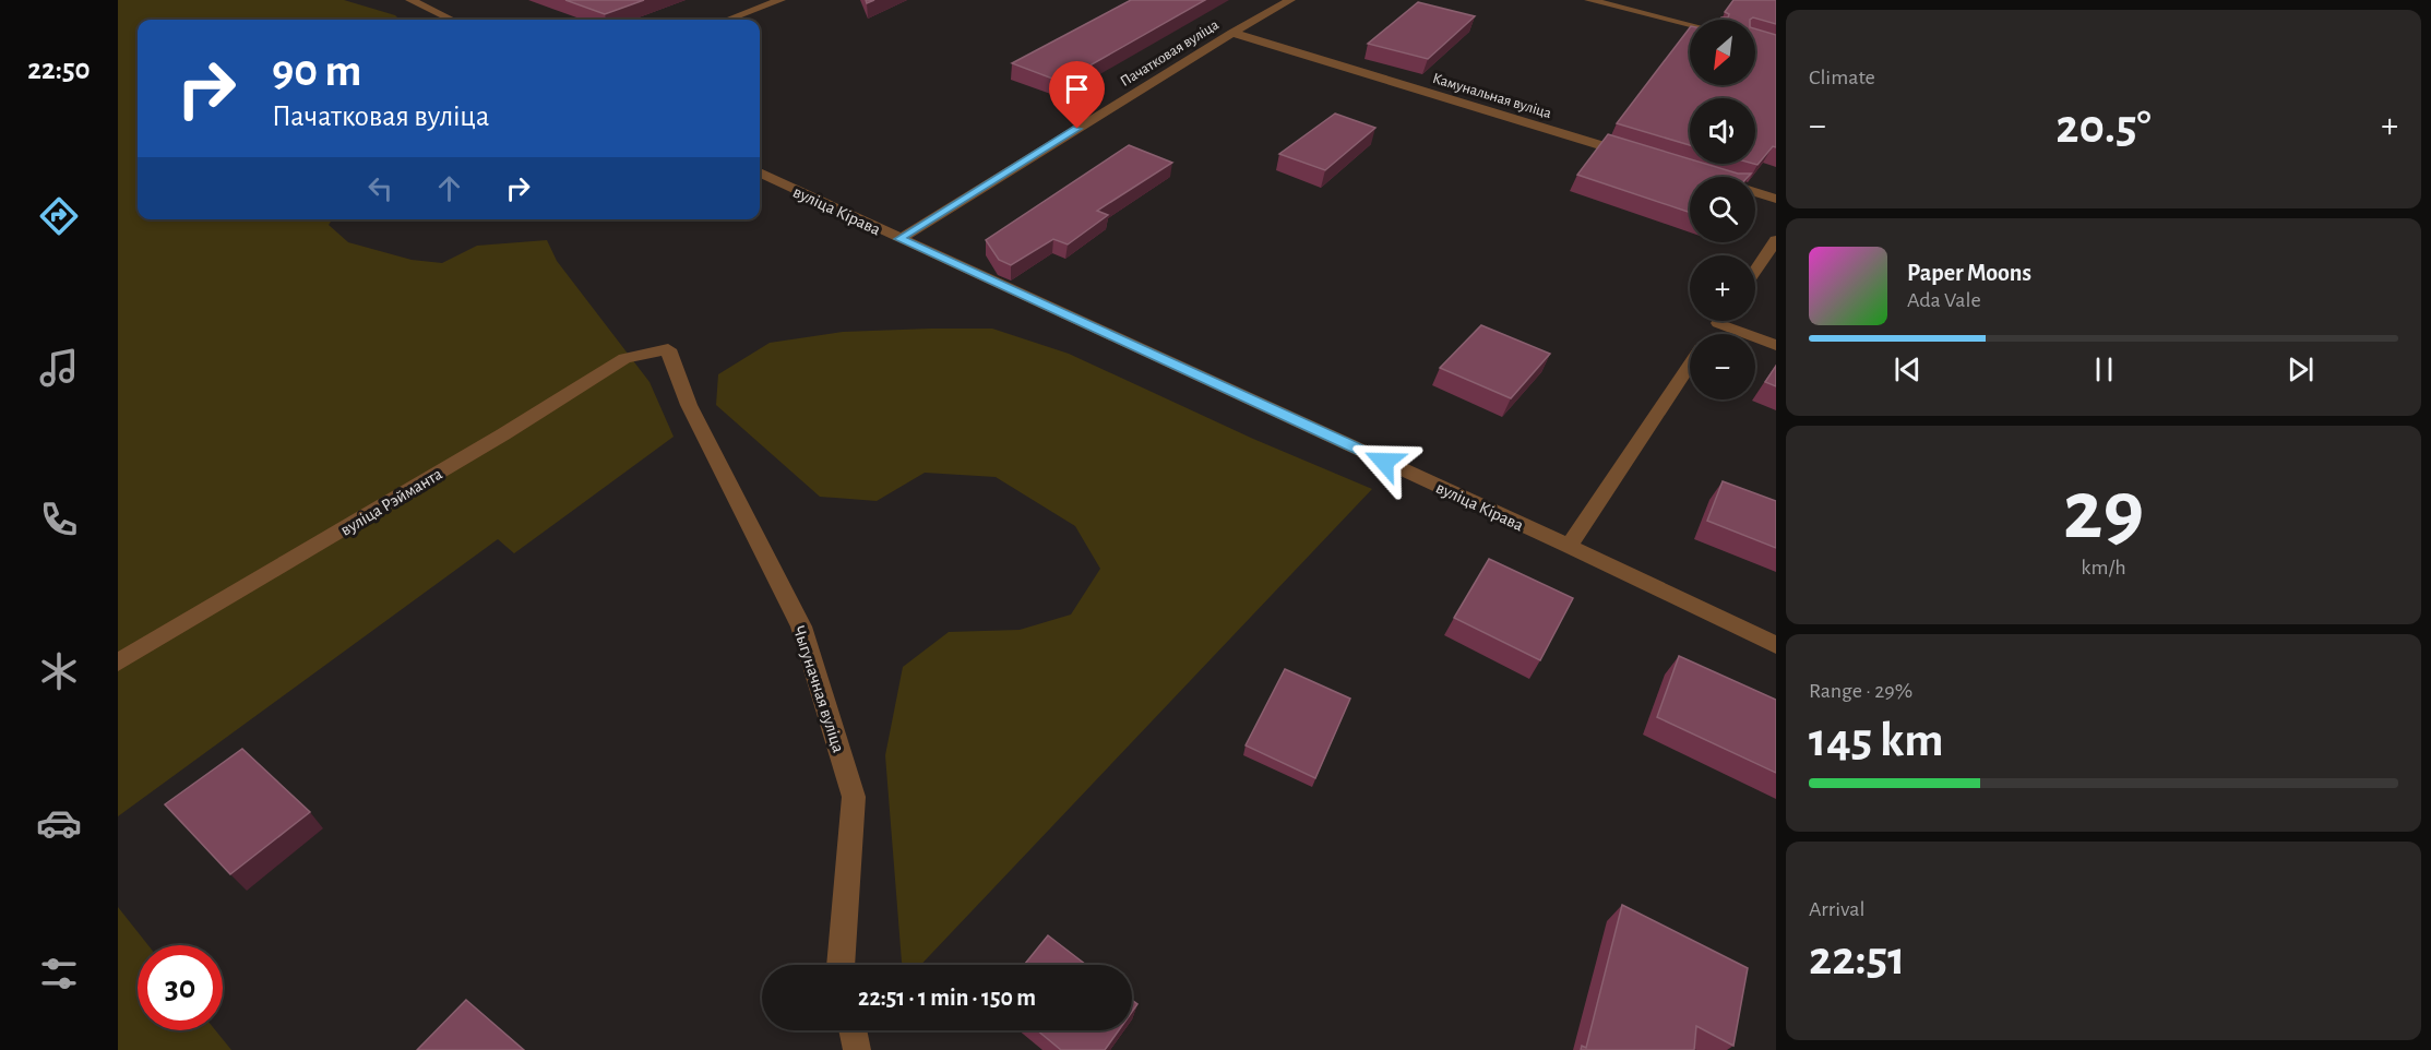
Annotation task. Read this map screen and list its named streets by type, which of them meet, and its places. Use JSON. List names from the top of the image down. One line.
{"streets":{"street":["Пачатковая вуліца","Камунальная вуліца","вуліца Кірава","вуліца Рэйманта","Чыгуначная вуліца"]},"crossings":[["Пачатковая вуліца","Камунальная вуліца"],["Пачатковая вуліца","вуліца Кірава"],["вуліца Рэйманта","Чыгуначная вуліца"]],"north":"bottom left","page":{"tabs":"22:50","tile":["Climate",["29","km/h"],["Range · 29%","145 km"],["Arrival","22:51"]],"map_buttons":["+","−"],"turn":["90 m","Пачатковая вуліца"],"heat":["−","20.5°","+"],"song":["Paper Moons","Ada Vale"],"limit":"30","trip":"22:51 · 1 min · 150 m"}}
